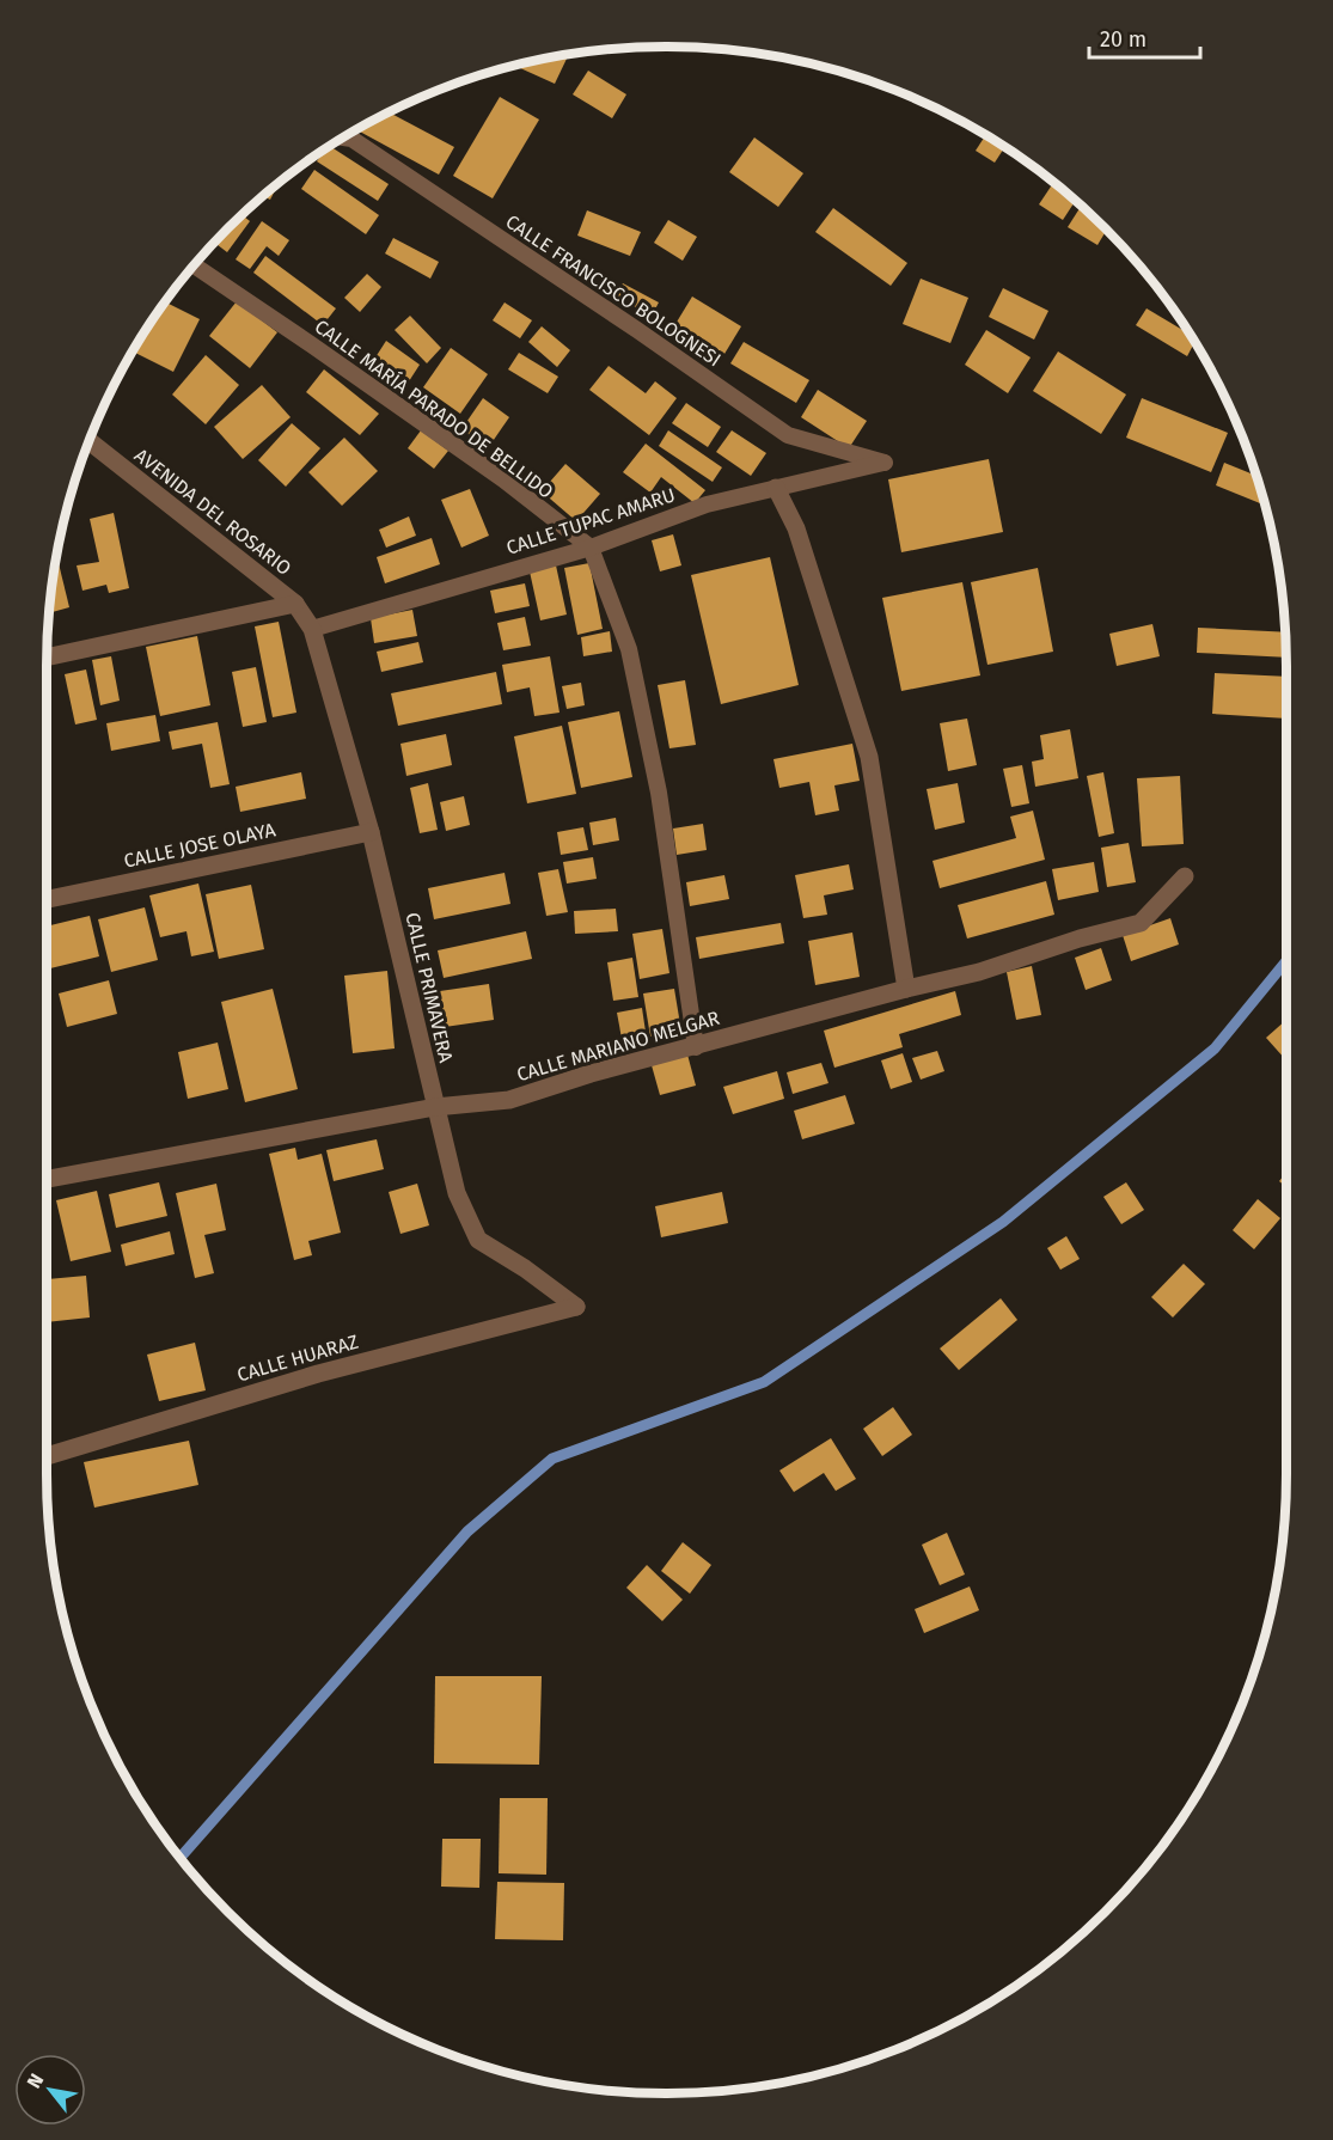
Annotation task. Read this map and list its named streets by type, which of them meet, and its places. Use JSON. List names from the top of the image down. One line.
{"streets":{"street":["AVENIDA DEL ROSARIO","CALLE JOSE OLAYA","CALLE PRIMAVERA","CALLE MARIANO MELGAR","CALLE HUARAZ"],"lane":["CALLE FRANCISCO BOLOGNESI","CALLE MARÍA PARADO DE BELLIDO","CALLE TUPAC AMARU"]},"crossings":[["CALLE FRANCISCO BOLOGNESI","CALLE TUPAC AMARU"],["CALLE MARÍA PARADO DE BELLIDO","CALLE TUPAC AMARU"],["AVENIDA DEL ROSARIO","CALLE TUPAC AMARU"],["AVENIDA DEL ROSARIO","CALLE PRIMAVERA"],["CALLE TUPAC AMARU","CALLE PRIMAVERA"],["CALLE JOSE OLAYA","CALLE PRIMAVERA"],["CALLE PRIMAVERA","CALLE MARIANO MELGAR"],["CALLE PRIMAVERA","CALLE HUARAZ"]],"scale_bar":"20 m","north":"top left"}
